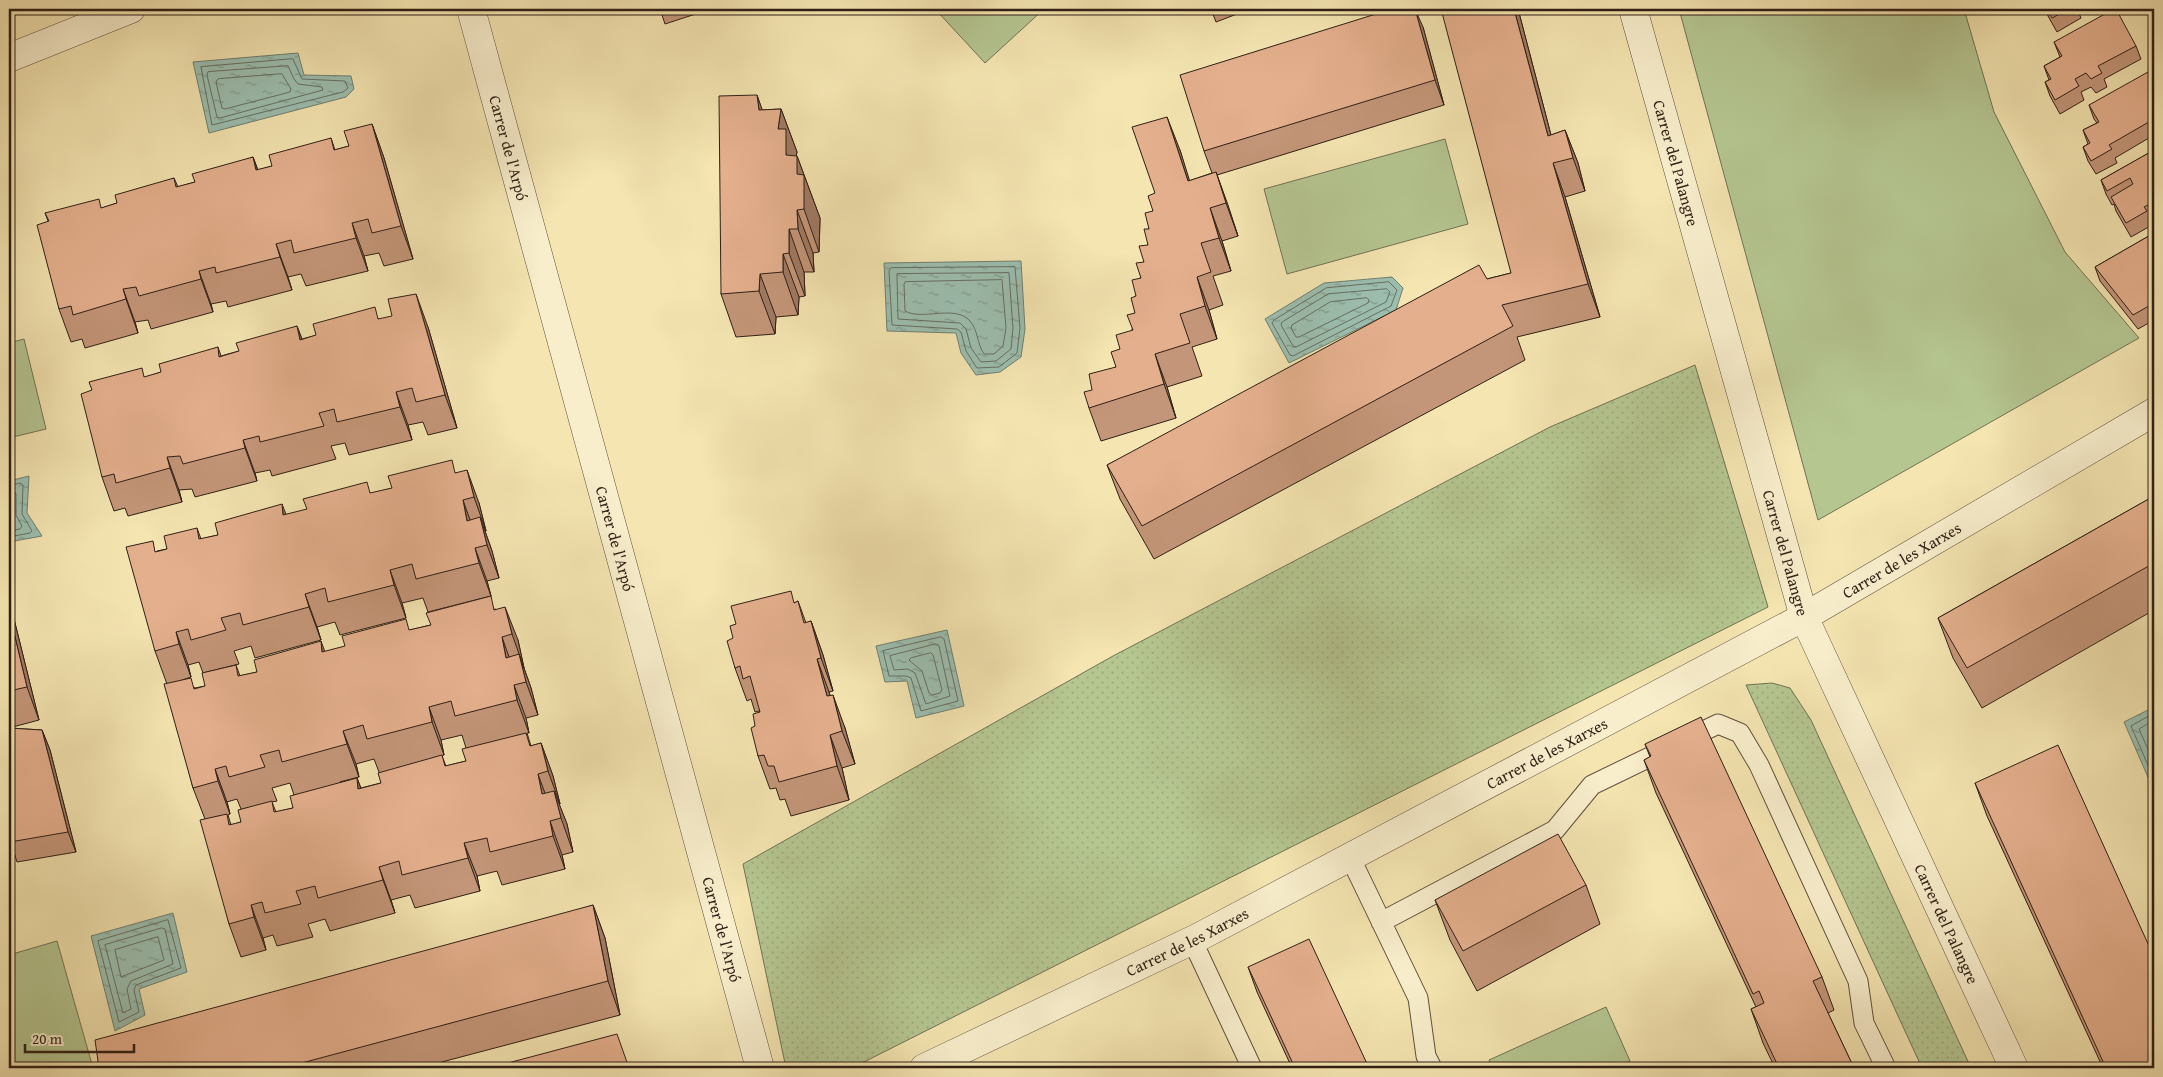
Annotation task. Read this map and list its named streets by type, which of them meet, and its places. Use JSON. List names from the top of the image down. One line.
{"streets":{"street":["Carrer de l'Arpó","Carrer del Palangre","Carrer de les Xarxes"]},"crossings":[["Carrer del Palangre","Carrer de les Xarxes"]],"scale_bar":"20 m"}
